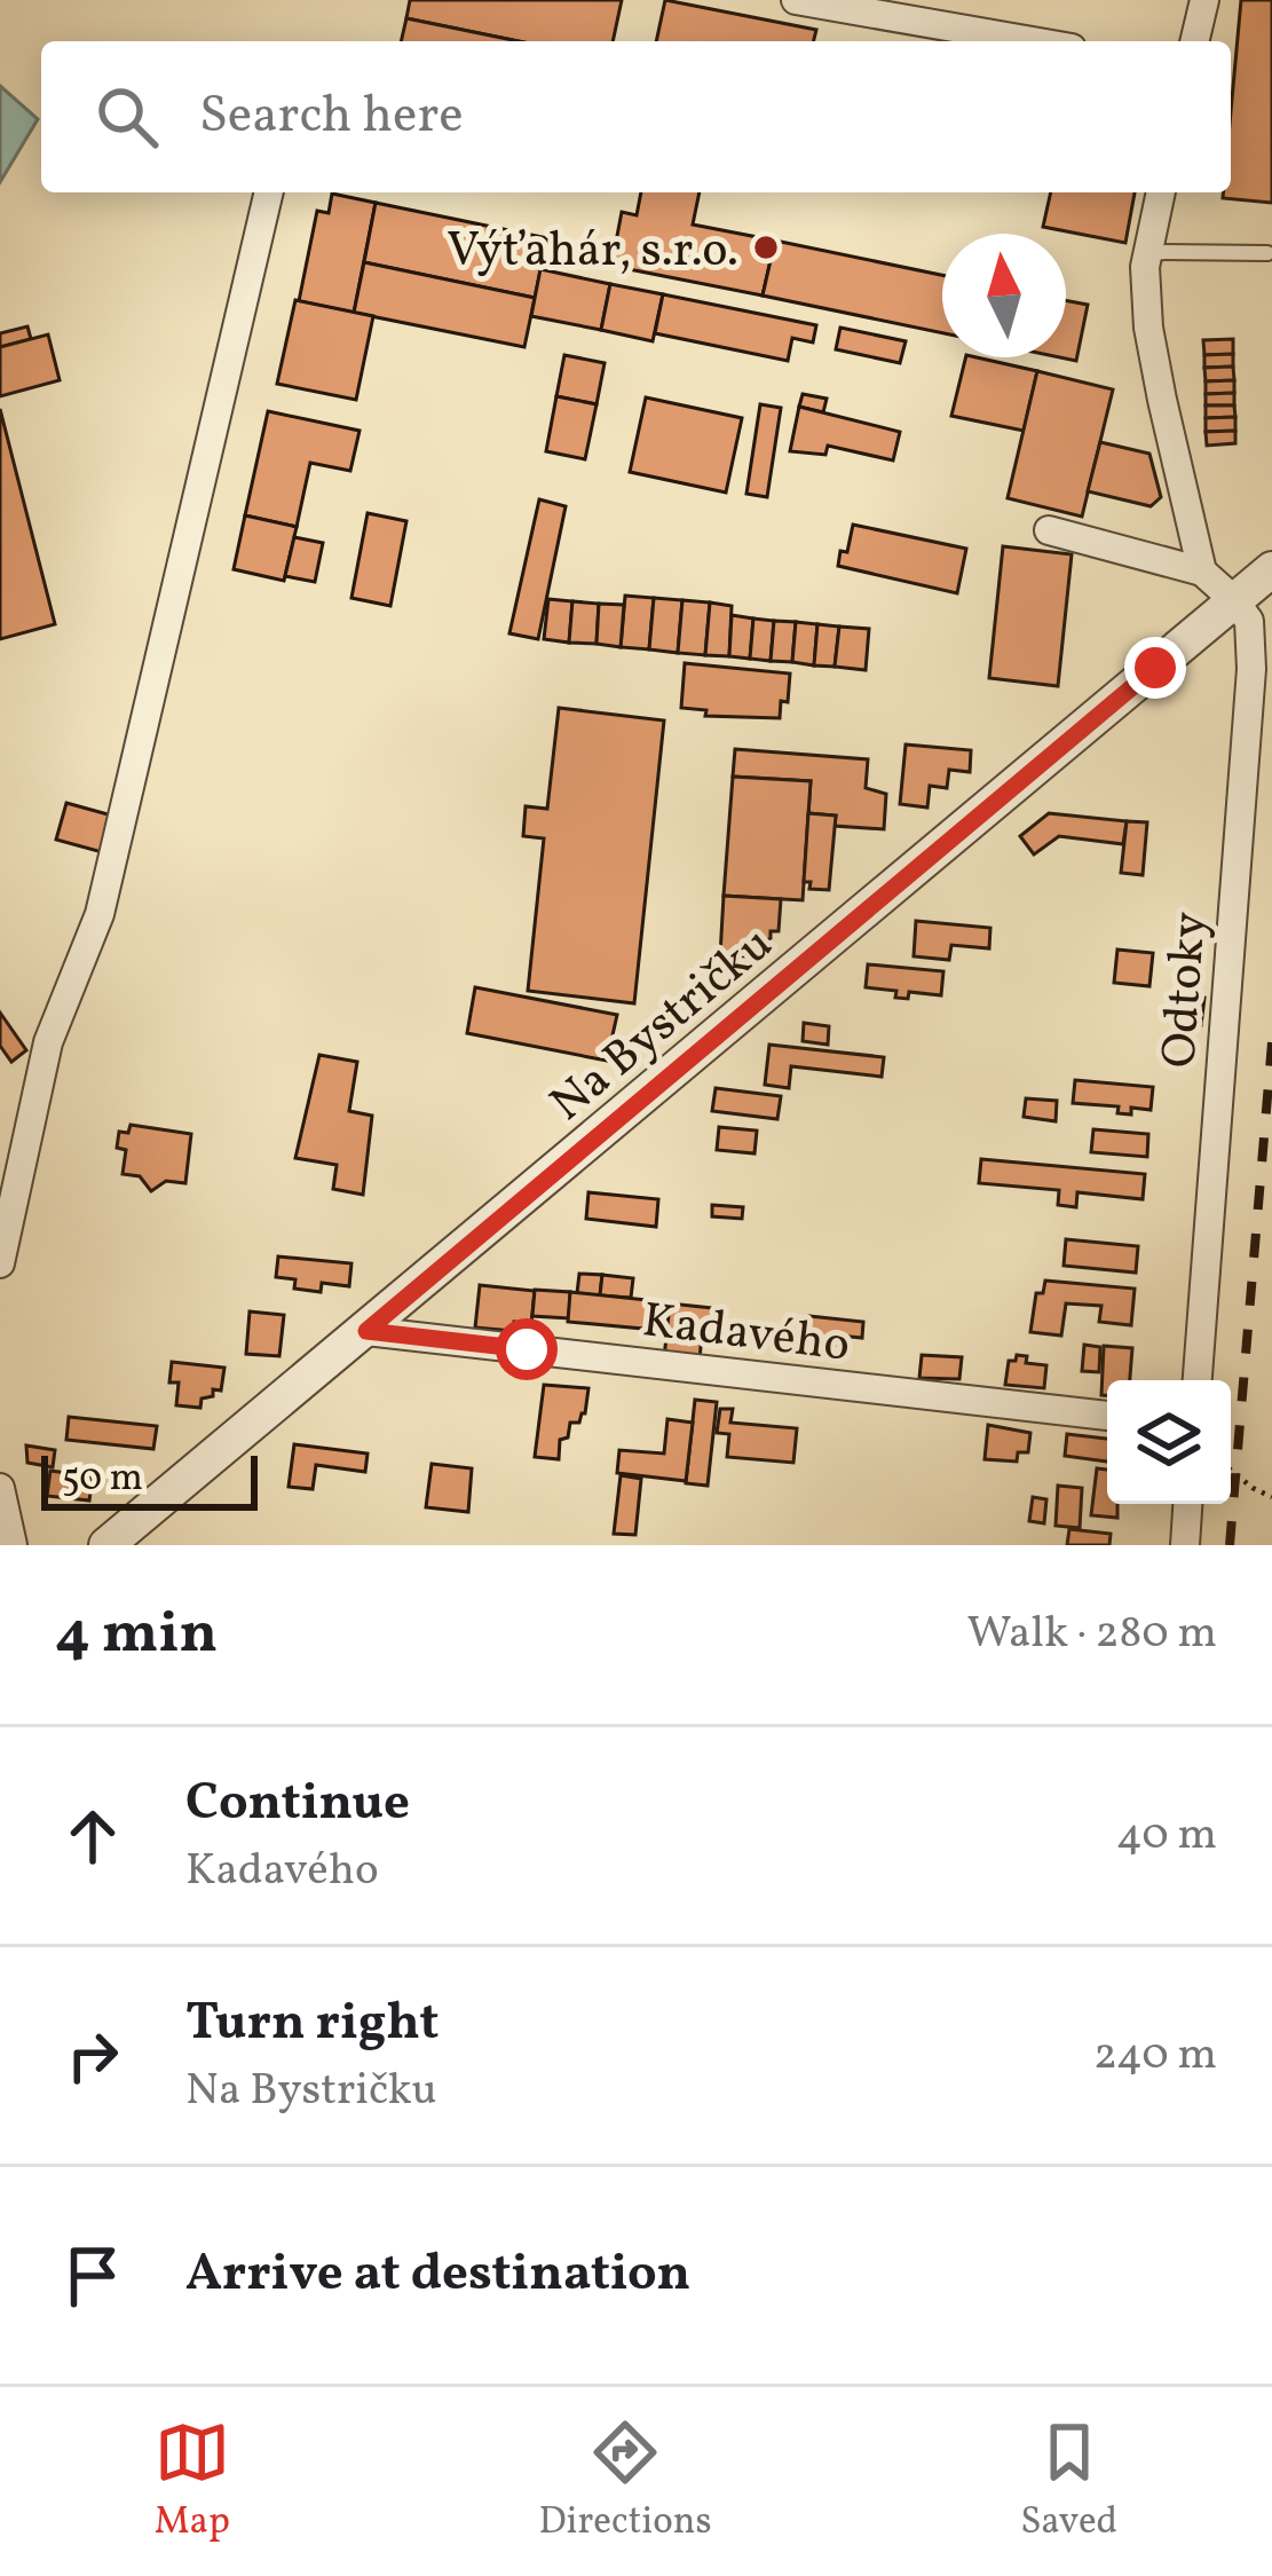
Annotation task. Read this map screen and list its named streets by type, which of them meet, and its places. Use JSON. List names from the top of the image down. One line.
{"streets":{"street":["Odtoky","Na Bystričku","Kadavého"]},"crossings":[["Odtoky","Na Bystričku"],["Na Bystričku","Kadavého"]],"places":["Výťahár, s.r.o."],"scale_bar":"50 m","north":"top","page":{"search":"Search here","scale":"50 m","heading":["4 min","Walk · 280 m"],"list":[["Continue","Kadavého","40 m"],["Turn right","Na Bystričku","240 m"],"Arrive at destination"],"nav":["Map","Directions","Saved"]}}
